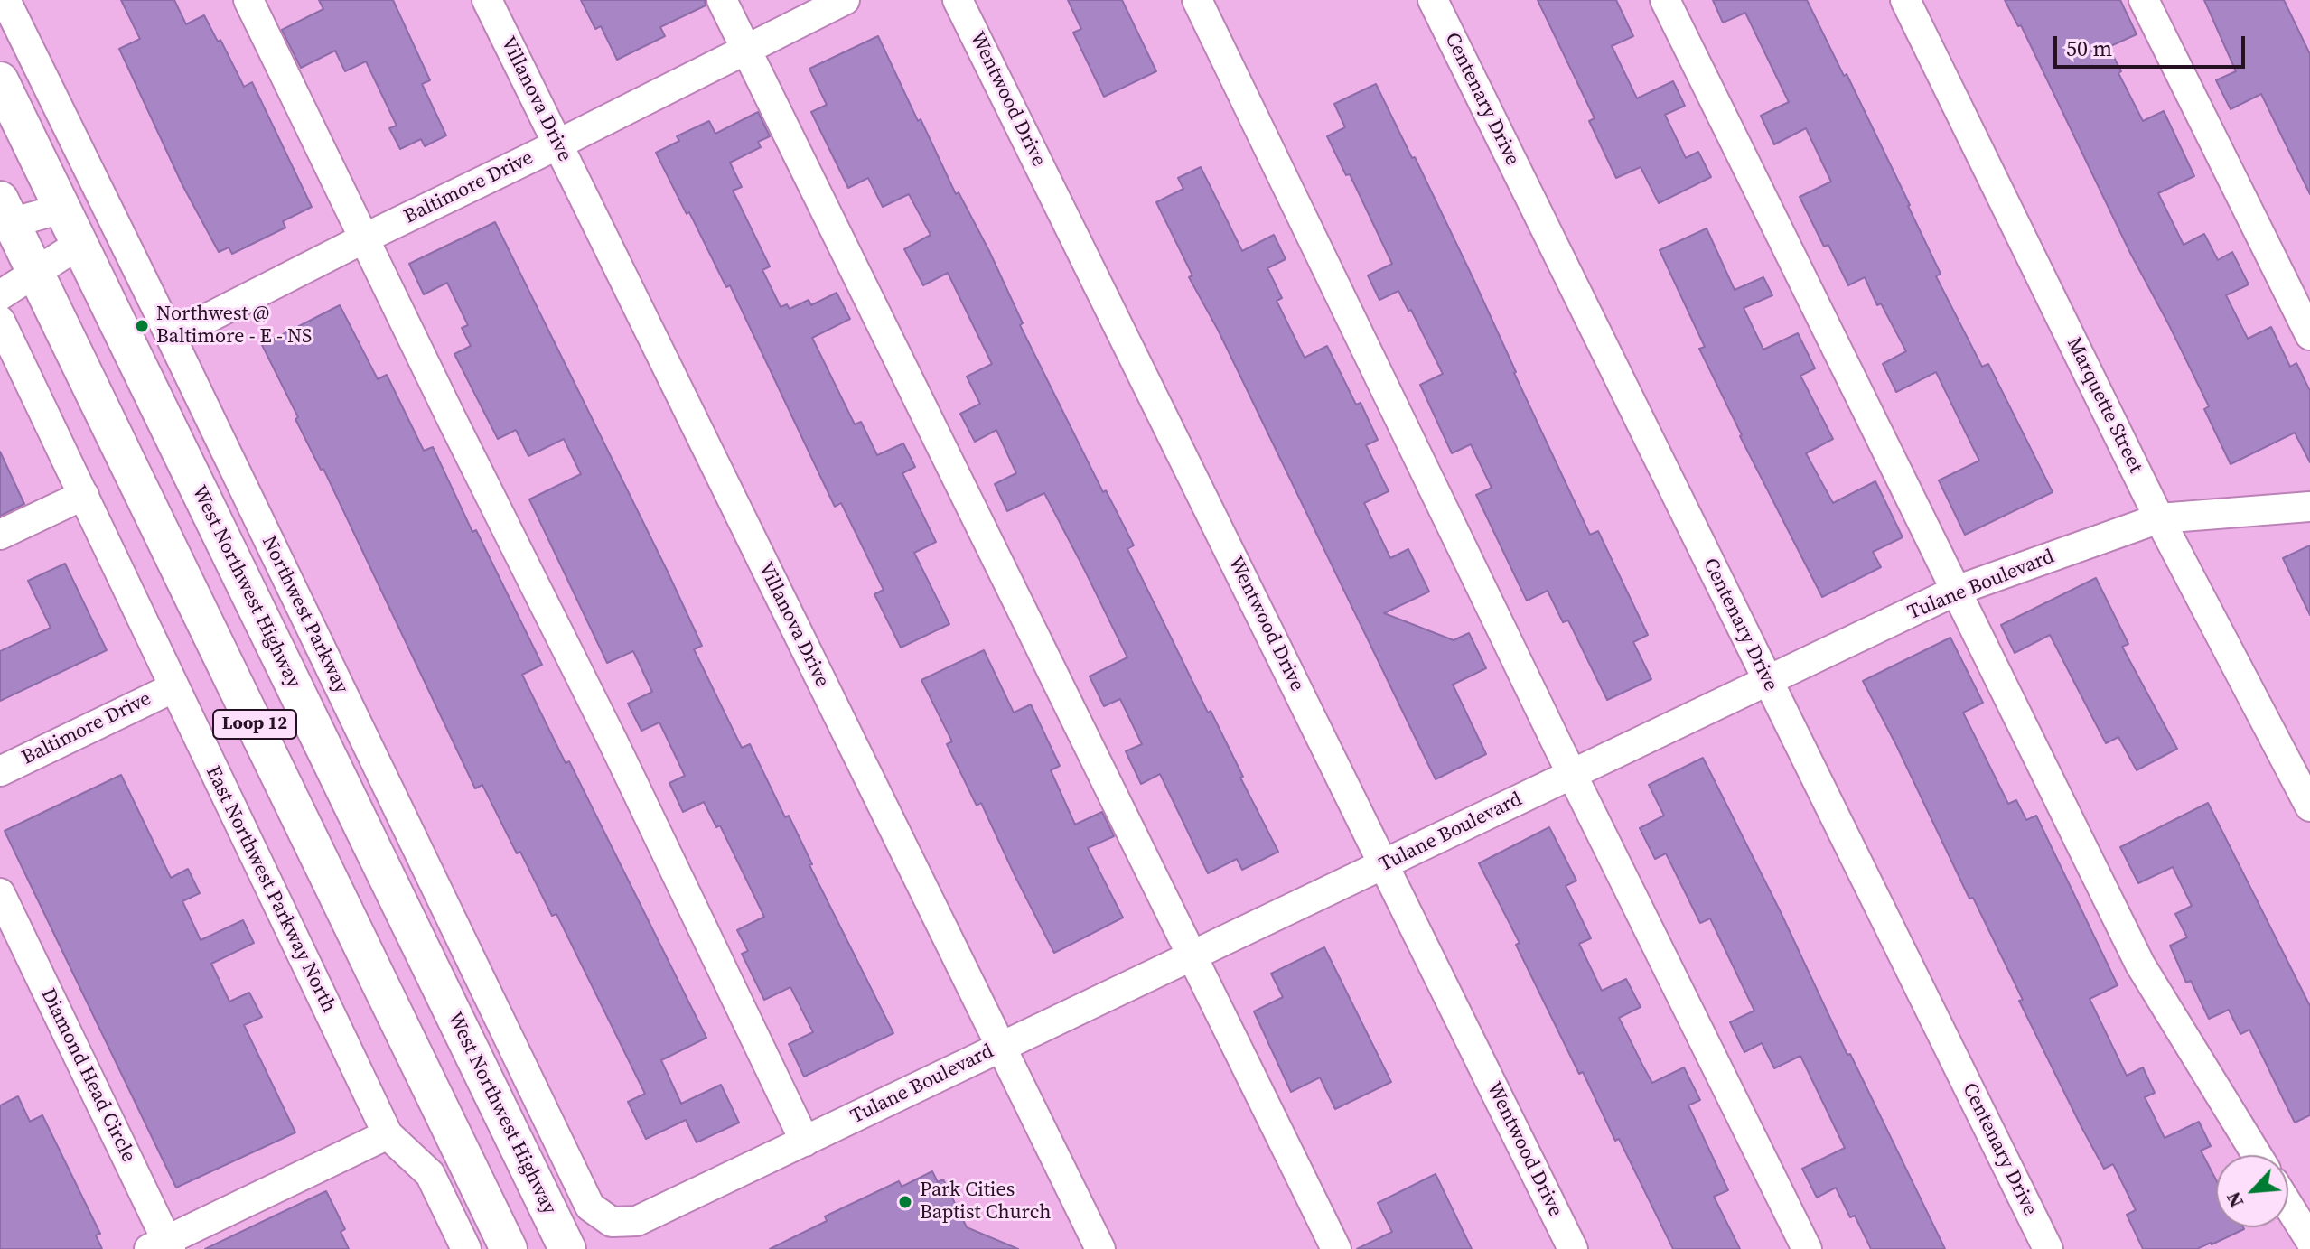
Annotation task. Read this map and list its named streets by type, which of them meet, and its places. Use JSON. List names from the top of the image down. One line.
{"streets":{"main road":["West Northwest Highway","Loop 12"],"street":["Villanova Drive","Wentwood Drive","Centenary Drive","Baltimore Drive","Marquette Street","Tulane Boulevard","Northwest Parkway","East Northwest Parkway North","Diamond Head Circle"]},"crossings":[["Villanova Drive","Baltimore Drive"],["Villanova Drive","Tulane Boulevard"],["Wentwood Drive","Tulane Boulevard"],["Centenary Drive","Tulane Boulevard"],["Baltimore Drive","Northwest Parkway"],["Baltimore Drive","East Northwest Parkway North"],["Marquette Street","Tulane Boulevard"],["Tulane Boulevard","Northwest Parkway"]],"places":["Northwest @ Baltimore - E - NS","Park Cities Baptist Church"],"scale_bar":"50 m","north":"bottom left"}
